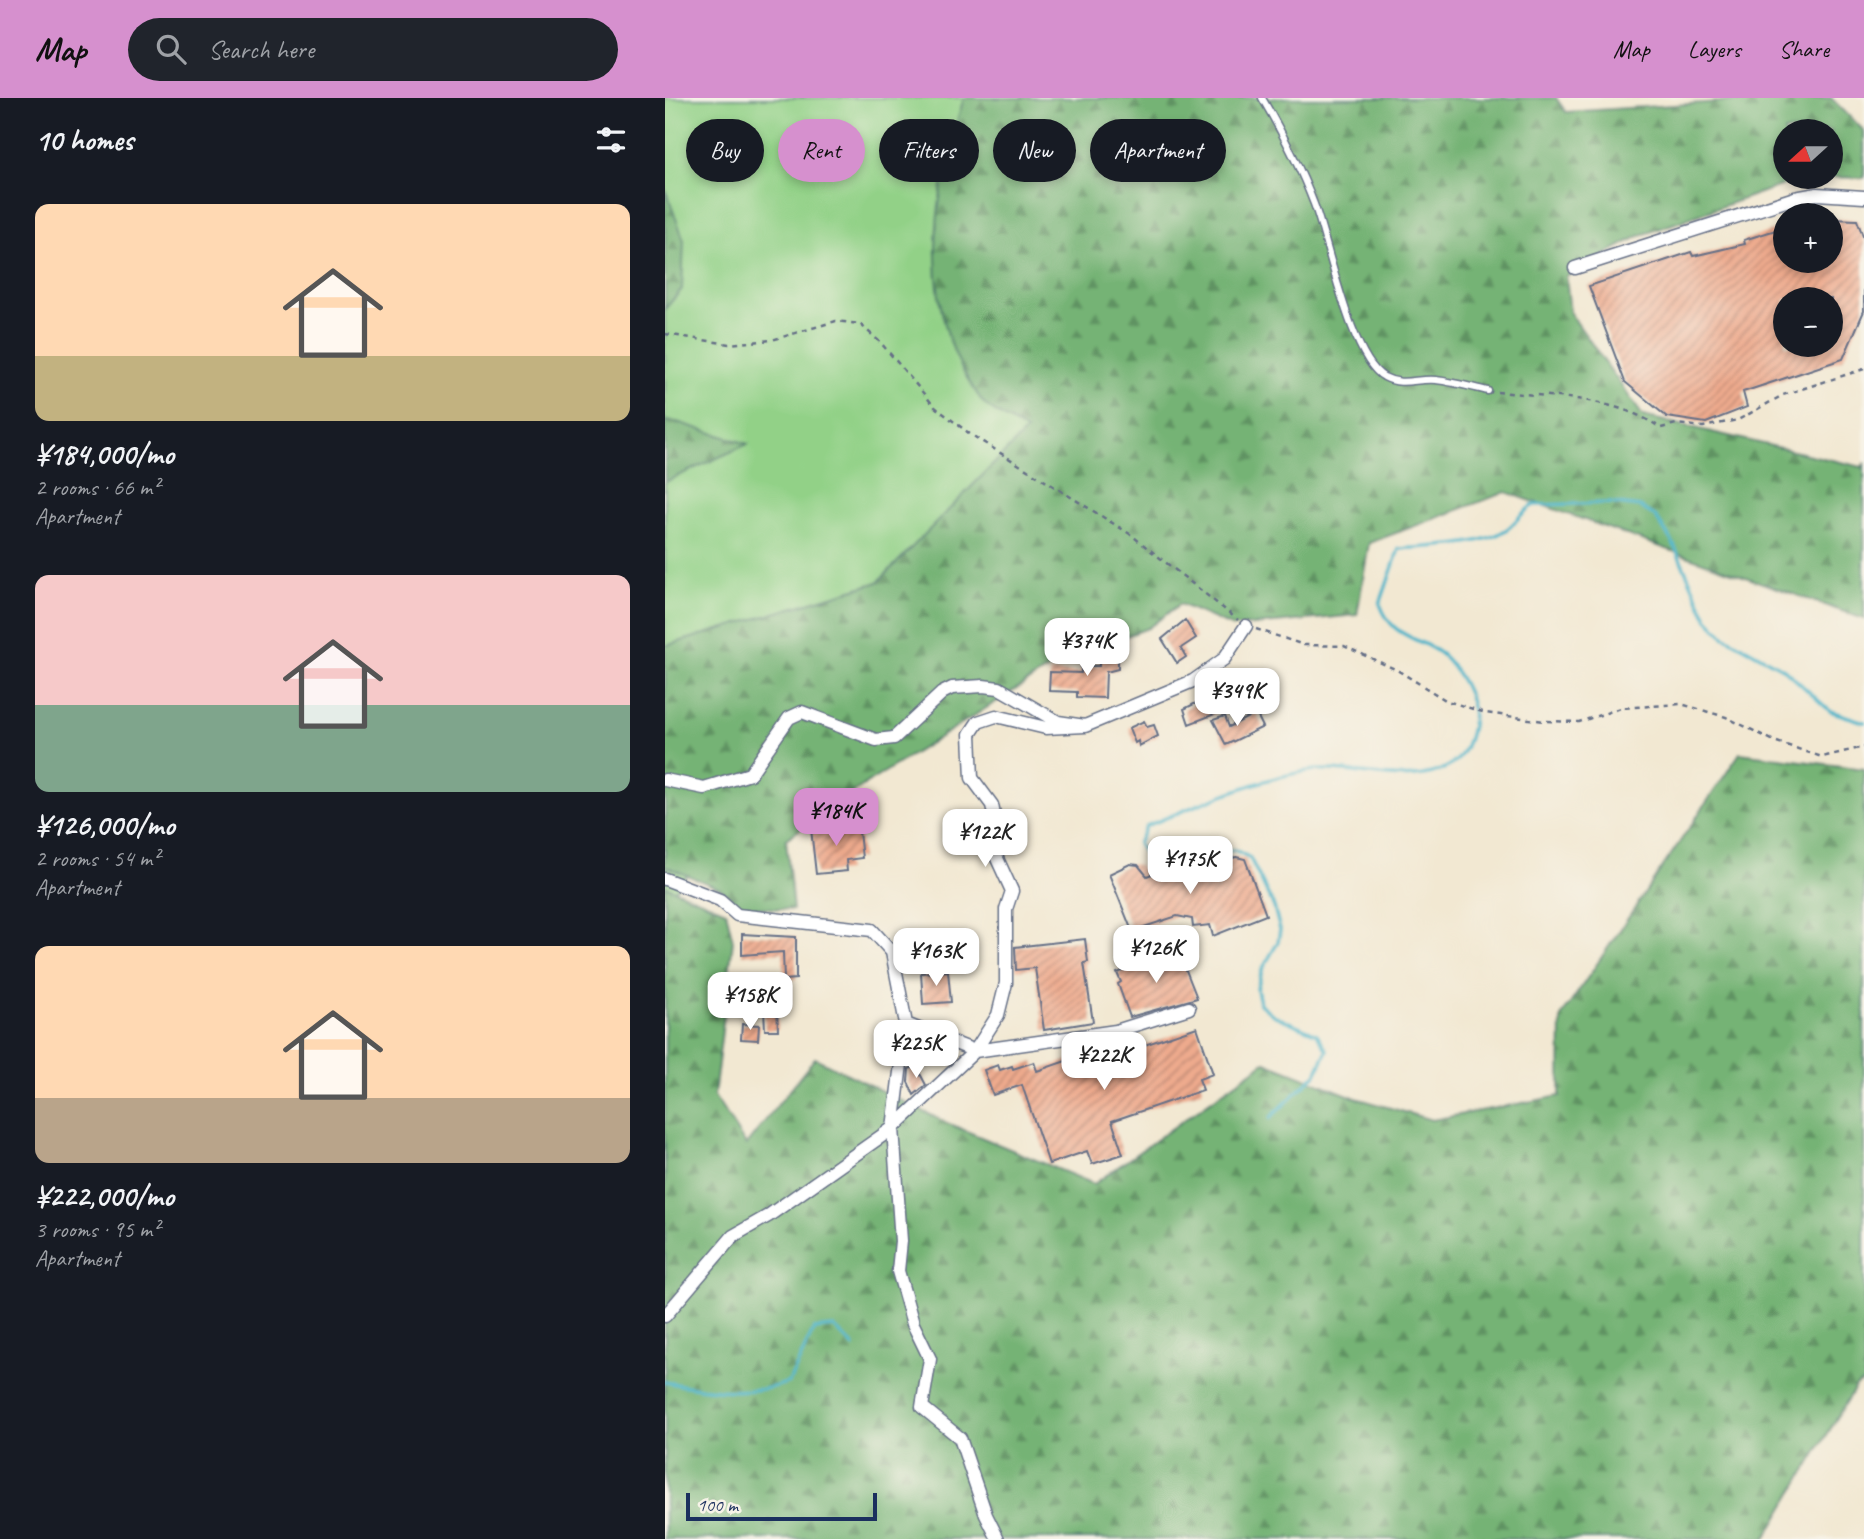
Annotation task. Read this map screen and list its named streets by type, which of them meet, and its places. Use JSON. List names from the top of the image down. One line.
{"scale_bar":"100 m","north":"left","page":{"header":"Map","search":"Search here","nav":["Map","Layers","Share"],"heading":"10 homes","map_buttons":["+","−"],"chip":["Buy","Rent","Filters","New","Apartment"],"list":[{"name":"¥184,000/mo","note":"2 rooms · 66 m² · Apartment"},{"name":"¥126,000/mo","note":"2 rooms · 54 m² · Apartment"},{"name":"¥222,000/mo","note":"3 rooms · 95 m² · Apartment"}],"price":["¥374K","¥349K","¥184K","¥122K","¥175K","¥126K","¥163K","¥158K","¥225K","¥222K"],"scale":"100 m"}}
